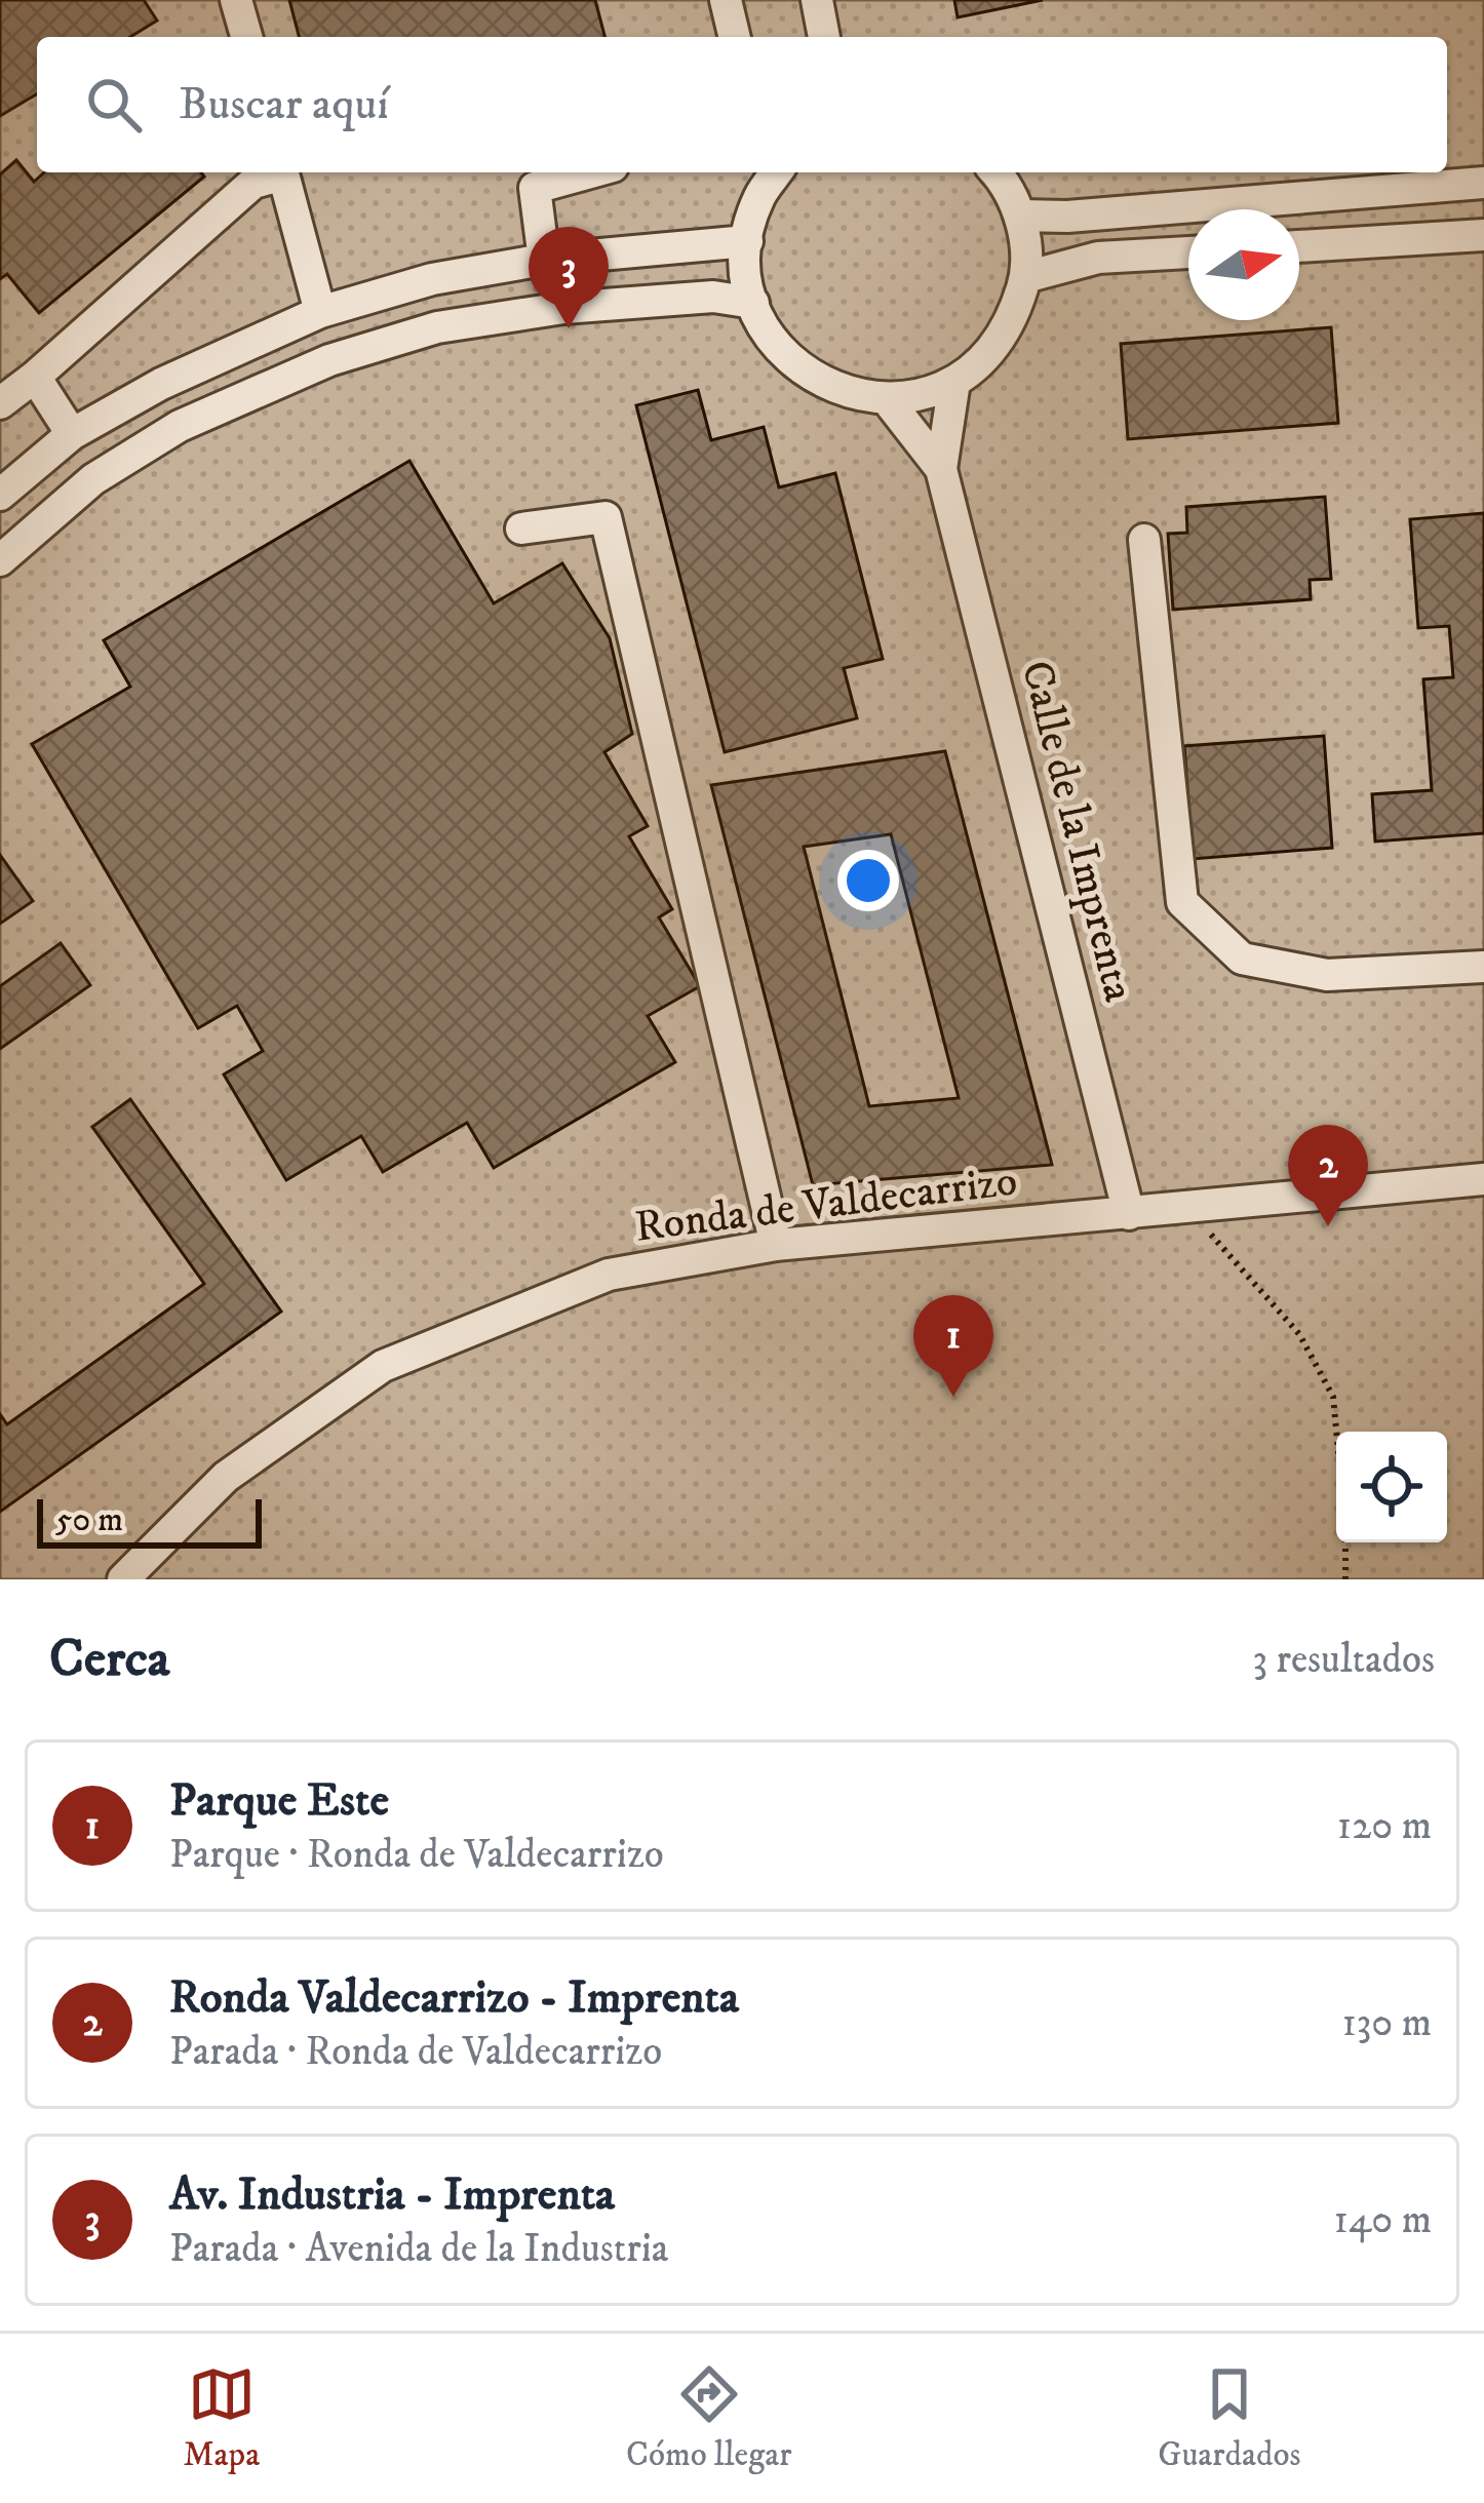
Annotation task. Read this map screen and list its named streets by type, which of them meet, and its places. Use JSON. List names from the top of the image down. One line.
{"streets":{"street":["Calle de la Imprenta","Ronda de Valdecarrizo"]},"crossings":[["Calle de la Imprenta","Ronda de Valdecarrizo"]],"scale_bar":"50 m","north":"right","page":{"search":"Buscar aquí","pins":["3","2","1"],"scale":"50 m","heading":["Cerca","3 resultados"],"list":[{"mark":"1","name":"Parque Este","note":"Parque · Ronda de Valdecarrizo","value":"120 m"},{"mark":"2","name":"Ronda Valdecarrizo - Imprenta","note":"Parada · Ronda de Valdecarrizo","value":"130 m"},{"mark":"3","name":"Av. Industria - Imprenta","note":"Parada · Avenida de la Industria","value":"140 m"}],"nav":["Mapa","Cómo llegar","Guardados"]}}
